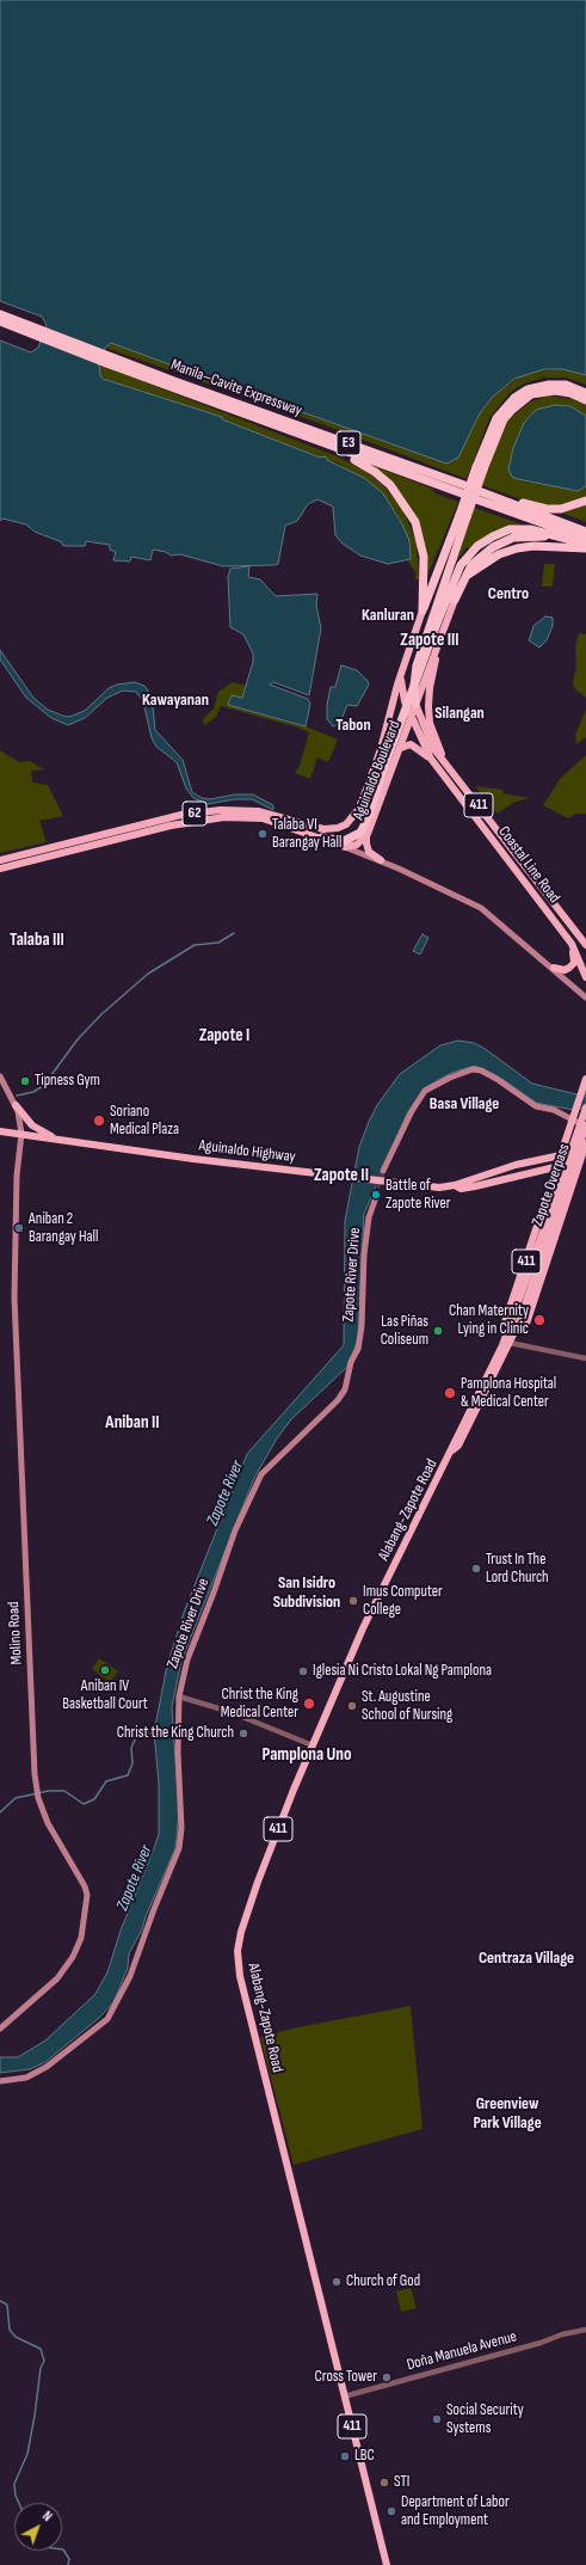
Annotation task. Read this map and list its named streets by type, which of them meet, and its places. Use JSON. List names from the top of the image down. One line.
{"streets":{"highway":["Manila–Cavite Expressway","E3","Aguinaldo Boulevard","411","62","Coastal Line Road","Aguinaldo Highway","Zapote Overpass","Alabang-Zapote Road"],"main road":["Zapote River Drive","Molino Road"],"street":["Doña Manuela Avenue"]},"crossings":[["Aguinaldo Boulevard","62"],["Aguinaldo Boulevard","Coastal Line Road"],["411","Coastal Line Road"],["411","Alabang-Zapote Road"],["Aguinaldo Highway","Molino Road"],["Zapote Overpass","Alabang-Zapote Road"],["Alabang-Zapote Road","Doña Manuela Avenue"]],"districts":["Centro","Kanluran","Zapote III","Kawayanan","Silangan","Tabon","Talaba III","Zapote I","Basa Village","Zapote II","Aniban II","San Isidro Subdivision","Pamplona Uno","Centraza Village","Greenview Park Village"],"water":["Zapote River"],"places":["Talaba VI Barangay Hall","Tipness Gym","Soriano Medical Plaza","Battle of Zapote River","Aniban 2 Barangay Hall","Chan Maternity Lying in Clinic","Las Piñas Coliseum","Pamplona Hospital & Medical Center","Trust In The Lord Church","Imus Computer College","Aniban IV Basketball Court","Iglesia Ni Cristo Lokal Ng Pamplona","Christ the King Medical Center","St. Augustine School of Nursing","Christ the King Church","Church of God","Cross Tower","Social Security Systems","LBC","STI","Department of Labor and Employment"],"north":"top right"}
